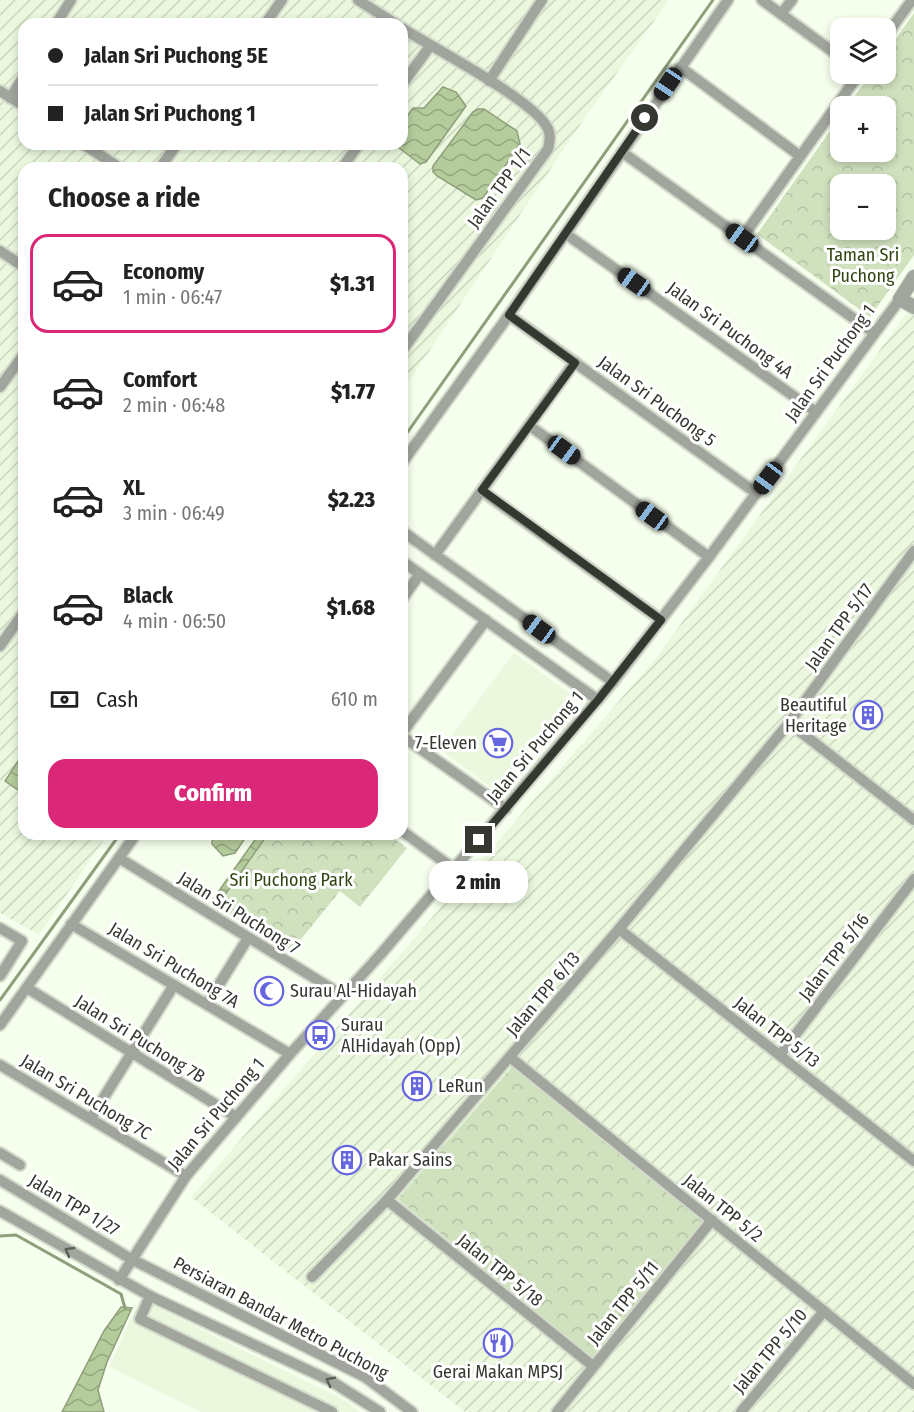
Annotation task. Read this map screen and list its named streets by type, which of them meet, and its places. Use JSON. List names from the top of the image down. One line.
{"streets":{"street":["Jalan TPP 1/1","Jalan Sri Puchong 4A","Jalan Sri Puchong 1","Jalan Sri Puchong 5","Jalan TPP 5/17","Jalan Sri Puchong 7","Jalan TPP 5/16","Jalan Sri Puchong 7A","Jalan TPP 6/13","Jalan TPP 5/13","Jalan Sri Puchong 7B","Jalan Sri Puchong 7C","Jalan TPP 1/27","Jalan TPP 5/2","Jalan TPP 5/18","Jalan TPP 5/11","Persiaran Bandar Metro Puchong","Jalan TPP 5/10"]},"crossings":[["Jalan Sri Puchong 4A","Jalan Sri Puchong 1"],["Jalan Sri Puchong 1","Jalan Sri Puchong 5"],["Jalan Sri Puchong 1","Jalan Sri Puchong 7"],["Jalan Sri Puchong 1","Jalan Sri Puchong 7A"],["Jalan Sri Puchong 1","Jalan Sri Puchong 7B"],["Jalan Sri Puchong 1","Jalan Sri Puchong 7C"],["Jalan Sri Puchong 1","Jalan TPP 1/27"],["Jalan Sri Puchong 1","Persiaran Bandar Metro Puchong"],["Jalan TPP 5/17","Jalan TPP 6/13"],["Jalan TPP 5/16","Jalan TPP 5/13"],["Jalan TPP 6/13","Jalan TPP 5/13"],["Jalan TPP 6/13","Jalan TPP 5/2"],["Jalan TPP 6/13","Jalan TPP 5/18"],["Jalan TPP 1/27","Persiaran Bandar Metro Puchong"],["Jalan TPP 5/2","Jalan TPP 5/11"],["Jalan TPP 5/2","Jalan TPP 5/10"],["Jalan TPP 5/18","Jalan TPP 5/11"]],"parks":["Taman Sri Puchong","Sri Puchong Park"],"places":{"building":["Beautiful Heritage","LeRun","Pakar Sains"],"supermarket":["7-Eleven"],"mosque":["Surau Al-Hidayah"],"bus stop":["Surau AlHidayah (Opp)"],"restaurant":["Gerai Makan MPSJ"]},"page":{"map_buttons":["+","−"],"banner":["Jalan Sri Puchong 5E","Jalan Sri Puchong 1"],"heading":"Choose a ride","list":[{"name":"Economy","note":"1 min · 06:47","value":"$1.31"},{"name":"Comfort","note":"2 min · 06:48","value":"$1.77"},{"name":"XL","note":"3 min · 06:49","value":"$2.23"},{"name":"Black","note":"4 min · 06:50","value":"$1.68"}],"pay":["Cash","610 m"],"buttons":"Confirm","bubble":"2 min"}}
